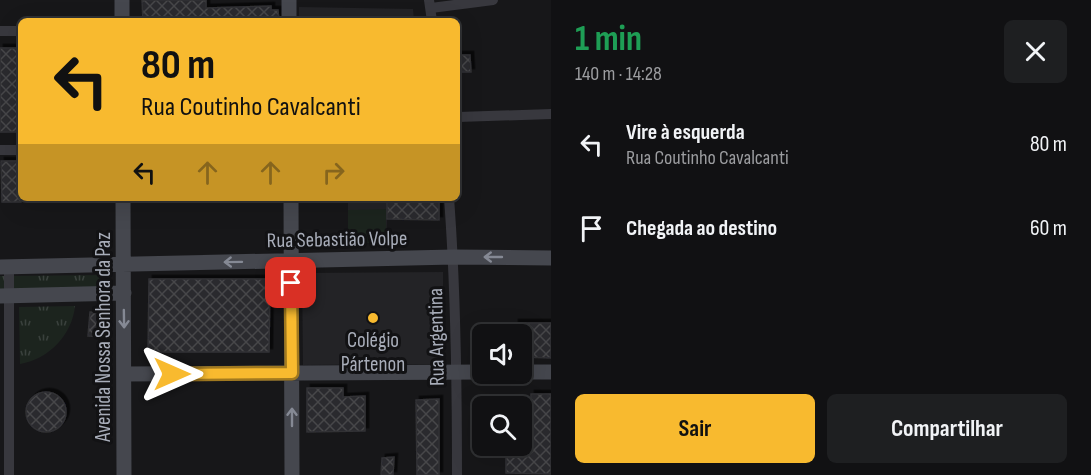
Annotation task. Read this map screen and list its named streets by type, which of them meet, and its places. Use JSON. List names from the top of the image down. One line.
{"streets":{"main road":["Rua Sebastião Volpe","Avenida Nossa Senhora da Paz"],"street":["Rua Argentina"]},"crossings":[["Rua Sebastião Volpe","Avenida Nossa Senhora da Paz"],["Rua Sebastião Volpe","Rua Argentina"]],"places":["Colégio Pártenon"],"page":{"heading":["1 min","140 m · 14:28"],"turn":["80 m","Rua Coutinho Cavalcanti"],"list":[{"name":"Vire à esquerda","note":"Rua Coutinho Cavalcanti","value":"80 m"},{"name":"Chegada ao destino","value":"60 m"}],"buttons":["Sair","Compartilhar"]}}
